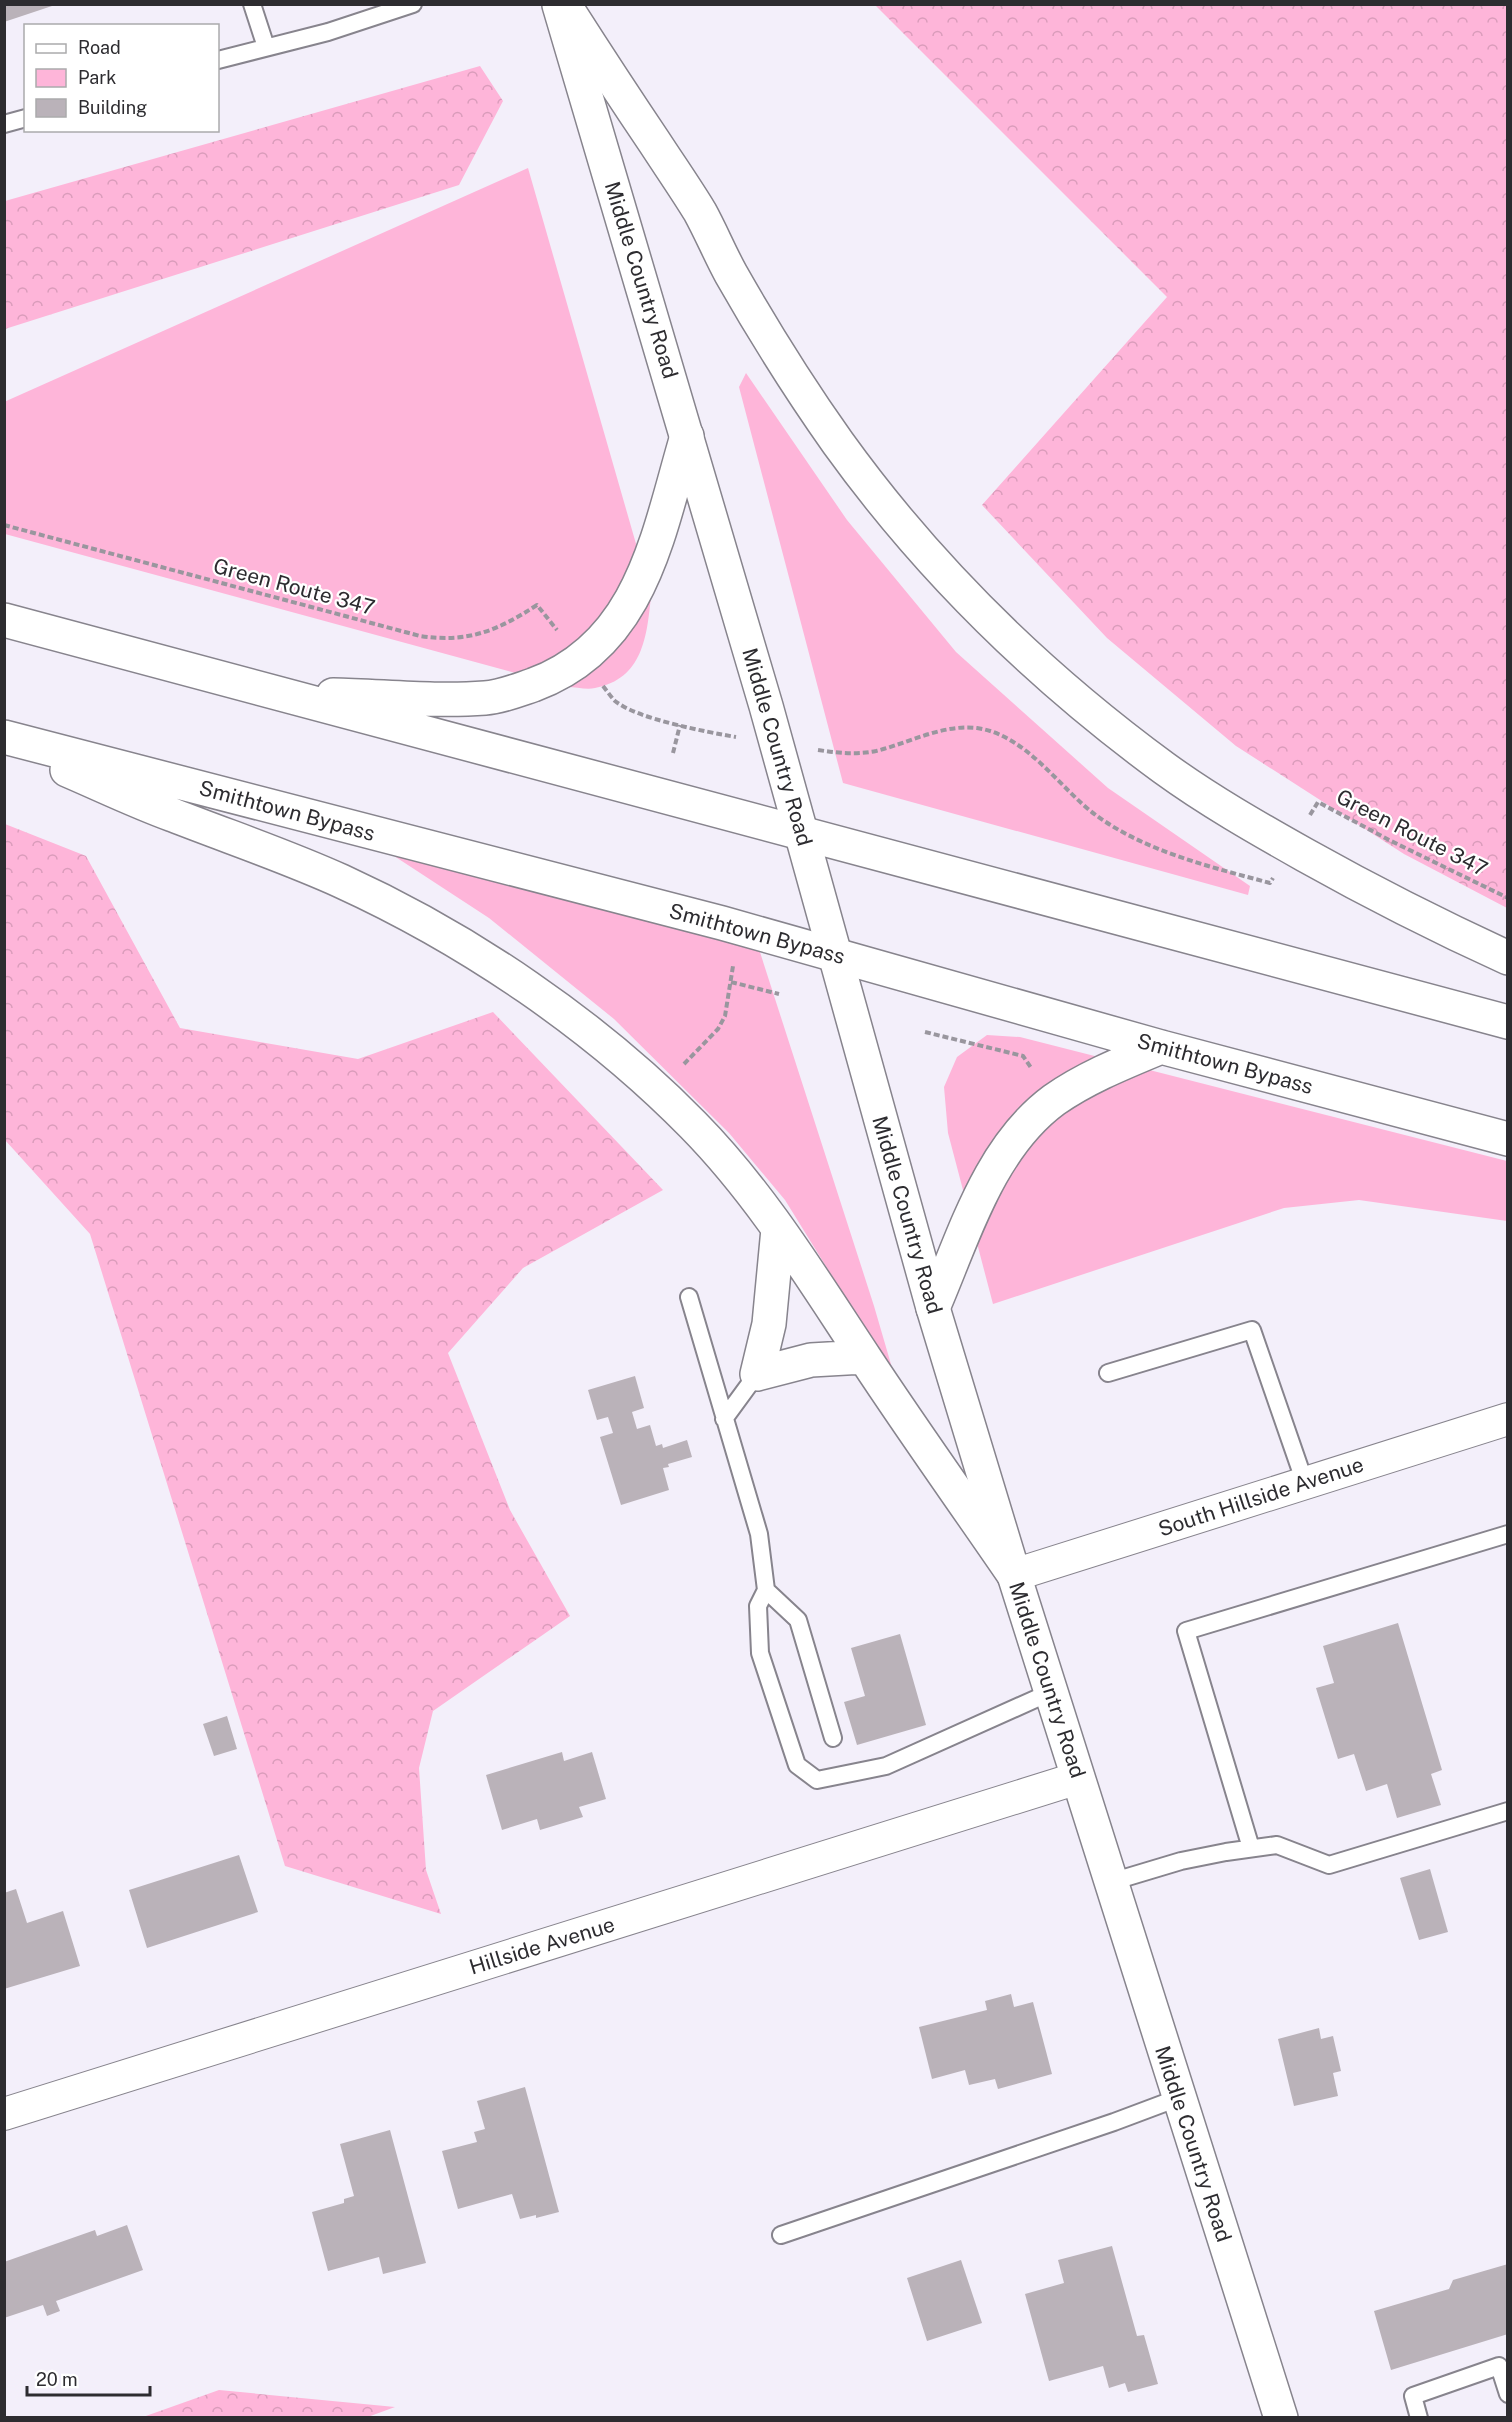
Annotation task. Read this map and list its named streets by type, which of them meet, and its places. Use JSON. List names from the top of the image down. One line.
{"streets":{"main road":["Middle Country Road","Smithtown Bypass"],"street":["South Hillside Avenue","Hillside Avenue"],"path":["Green Route 347"]},"crossings":[["Middle Country Road","Smithtown Bypass"],["Middle Country Road","South Hillside Avenue"],["Middle Country Road","Hillside Avenue"]],"legend":["Road","Park","Building"],"scale_bar":"20 m"}
